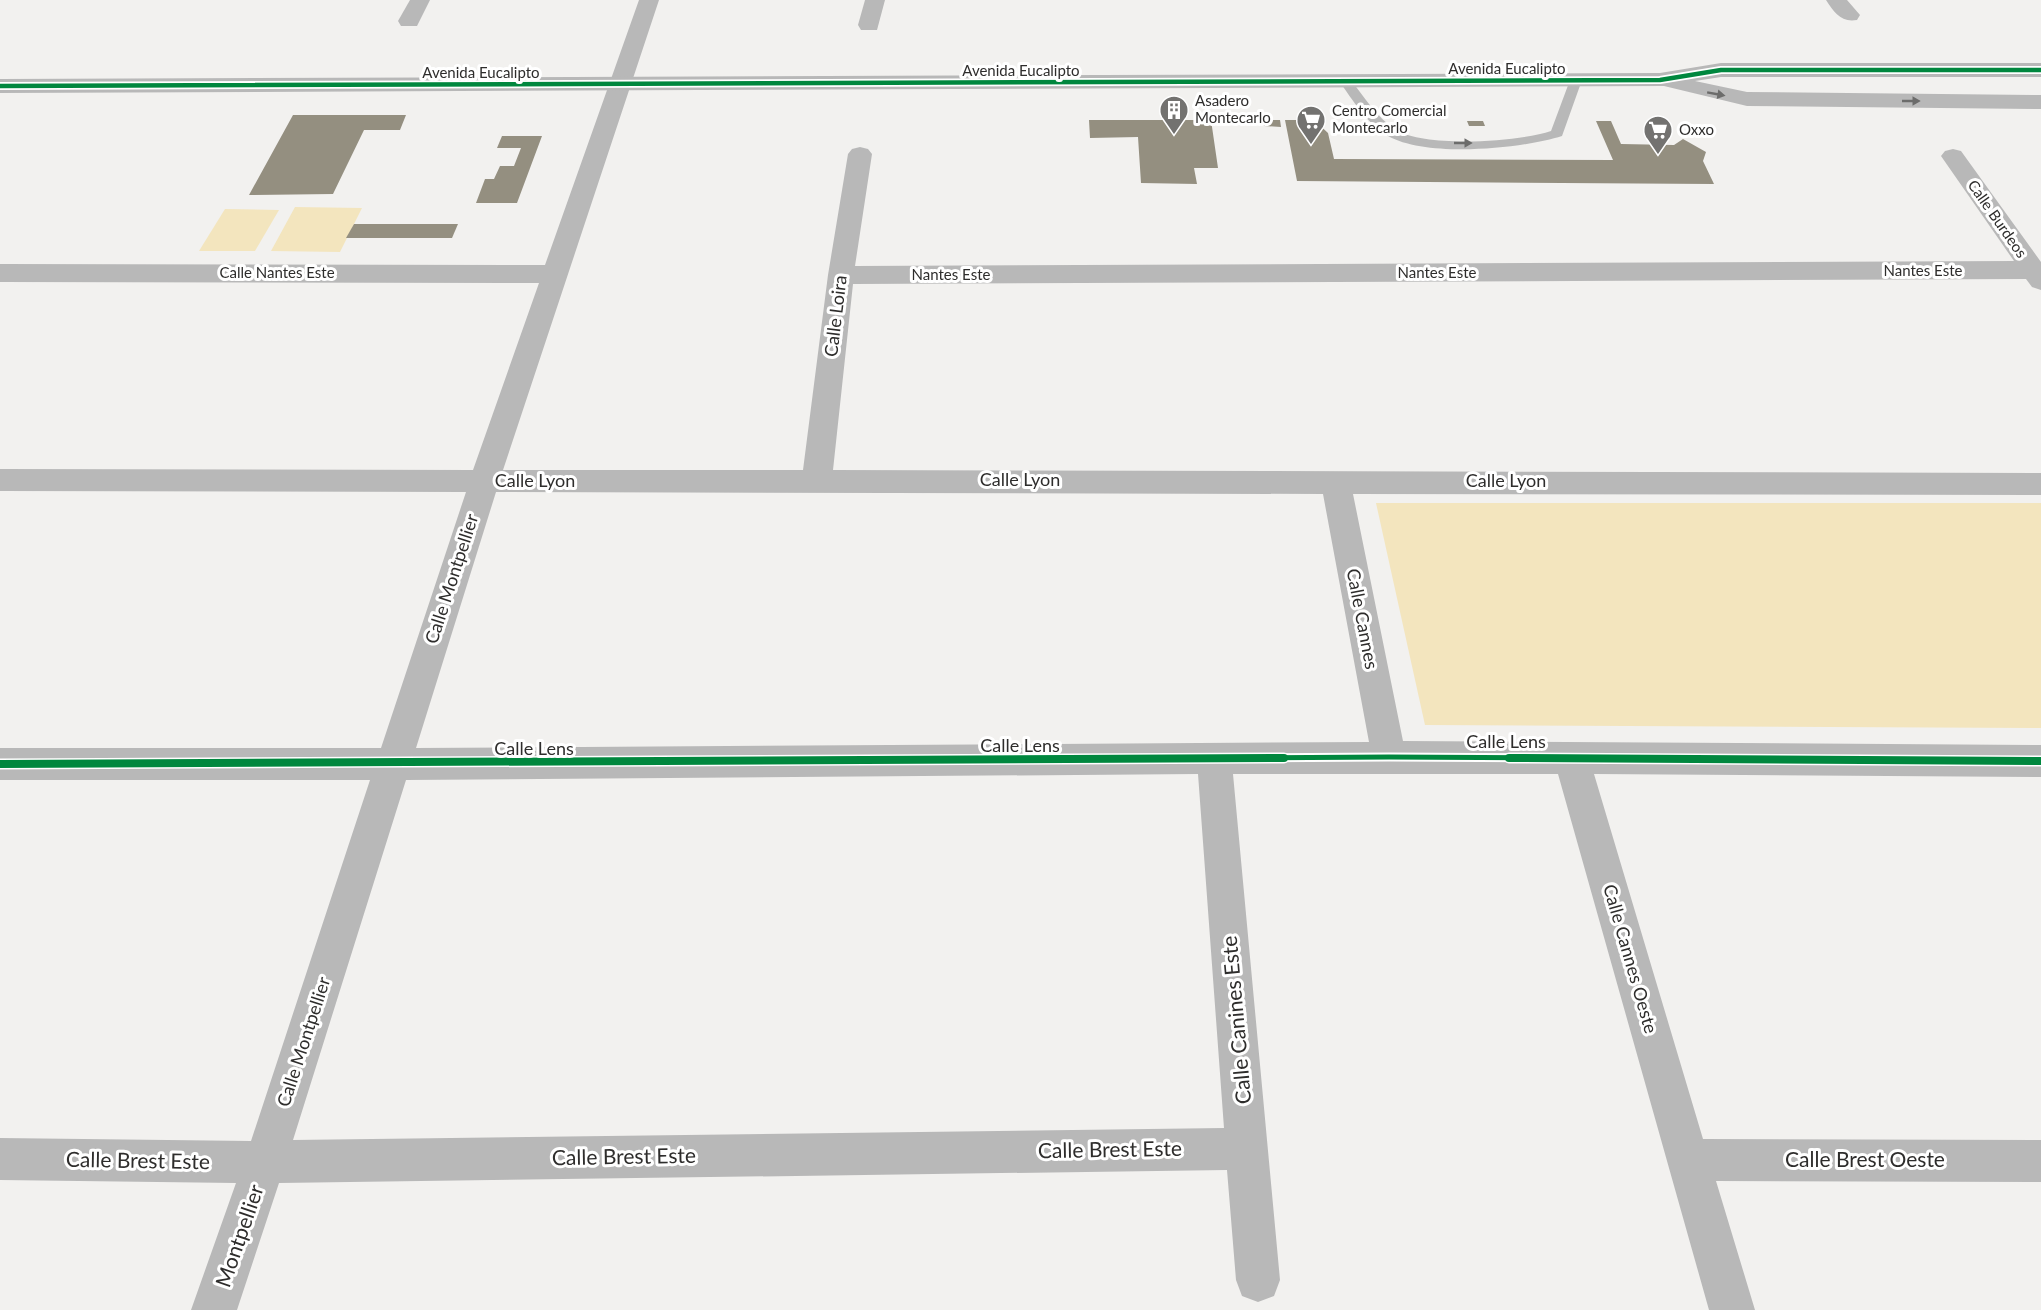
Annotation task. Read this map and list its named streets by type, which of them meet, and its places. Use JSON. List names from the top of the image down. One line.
{"streets":{"street":["Avenida Eucalipto","Calle Burdeos","Nantes Este","Calle Nantes Este","Calle Loira","Calle Lyon","Calle Montpellier","Calle Cannes","Calle Lens","Calle Cannes Oeste","Calle Canines Este","Calle Brest Este","Calle Brest Oeste","Montpellier"]},"crossings":[["Avenida Eucalipto","Calle Montpellier"],["Calle Burdeos","Nantes Este"],["Nantes Este","Calle Loira"],["Calle Nantes Este","Calle Montpellier"],["Calle Loira","Calle Lyon"],["Calle Lyon","Calle Montpellier"],["Calle Lyon","Calle Cannes"],["Calle Montpellier","Calle Lens"],["Calle Montpellier","Calle Brest Este"],["Calle Montpellier","Montpellier"],["Calle Cannes","Calle Lens"],["Calle Lens","Calle Cannes Oeste"],["Calle Lens","Calle Canines Este"],["Calle Cannes Oeste","Calle Brest Oeste"],["Calle Canines Este","Calle Brest Este"],["Calle Brest Este","Montpellier"]],"places":{"building":["Asadero Montecarlo"],"supermarket":["Centro Comercial Montecarlo","Oxxo"]}}
